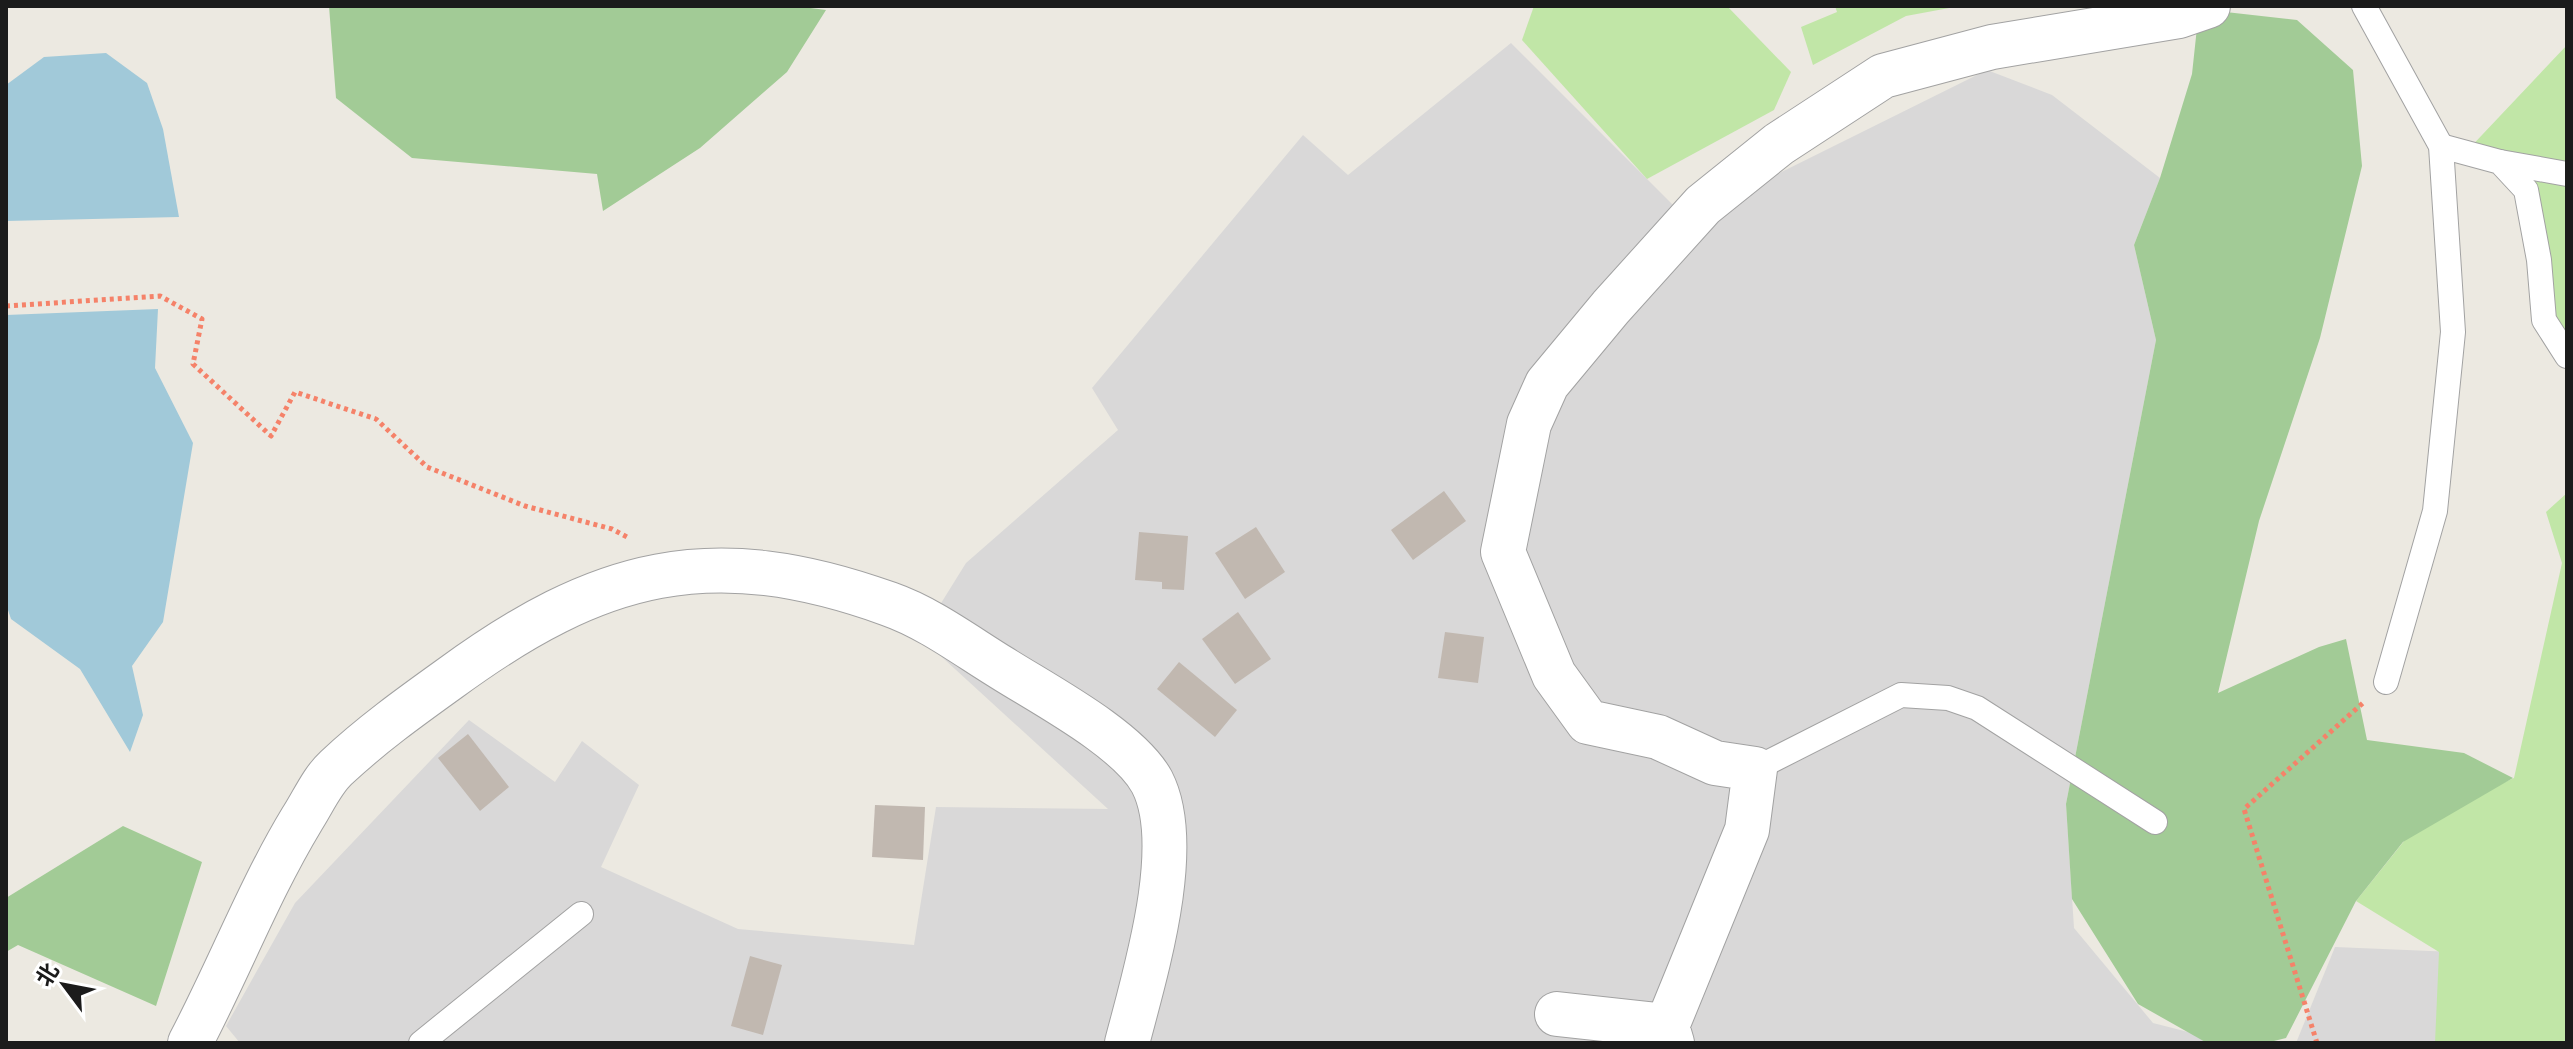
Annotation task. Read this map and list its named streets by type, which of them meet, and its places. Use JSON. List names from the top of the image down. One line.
{"north":"top left"}
